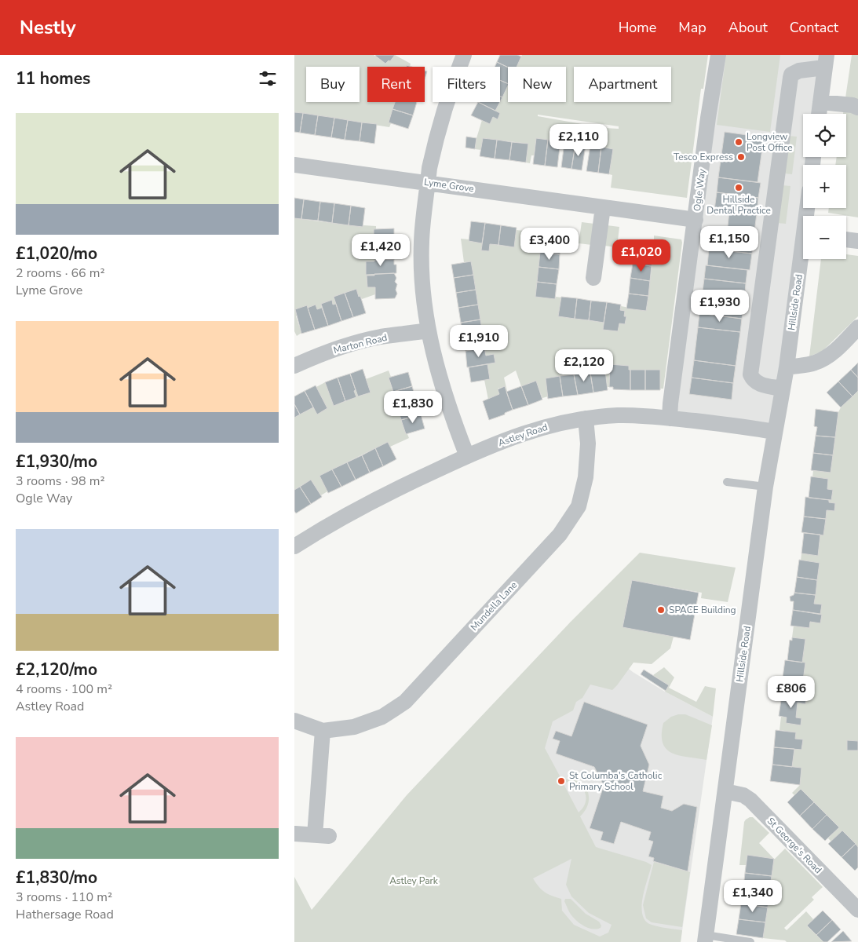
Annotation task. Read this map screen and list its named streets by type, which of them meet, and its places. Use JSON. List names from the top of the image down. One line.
{"streets":{"street":["Lyme Grove","Ogle Way","Hillside Road","Marton Road","Astley Road","Mundella Lane","St George's Road"]},"crossings":[["Lyme Grove","Ogle Way"],["Ogle Way","Astley Road"],["Hillside Road","Astley Road"],["Hillside Road","St George's Road"],["Astley Road","Mundella Lane"]],"parks":["Astley Park"],"places":["Longview Post Office","Tesco Express","Hillside Dental Practice","SPACE Building","St Columba's Catholic Primary School"],"page":{"header":"Nestly","nav":["Home","Map","About","Contact"],"heading":"11 homes","chip":["Buy","Rent","Filters","New","Apartment"],"list":[{"name":"£1,020/mo","note":"2 rooms · 66 m² · Lyme Grove"},{"name":"£1,930/mo","note":"3 rooms · 98 m² · Ogle Way"},{"name":"£2,120/mo","note":"4 rooms · 100 m² · Astley Road"},{"name":"£1,830/mo","note":"3 rooms · 110 m² · Hathersage Road"}],"map_buttons":["+","−"],"price":["£2,110","£1,150","£3,400","£1,420","£1,020","£1,930","£1,910","£2,120","£1,830","£806","£1,340"]}}
